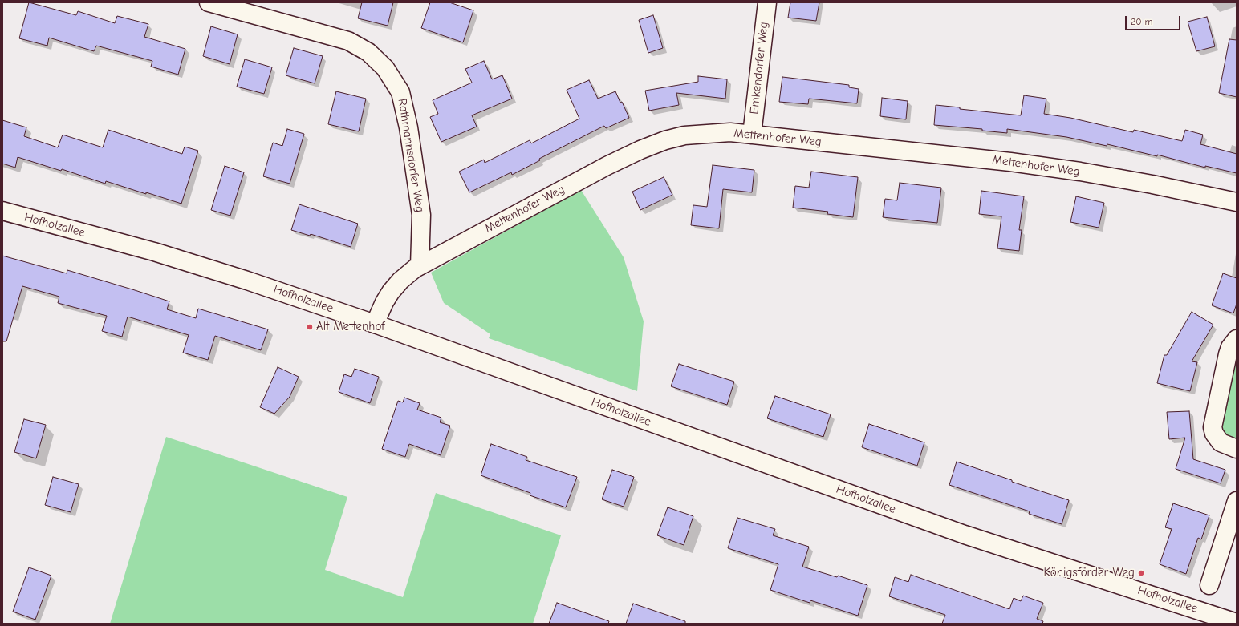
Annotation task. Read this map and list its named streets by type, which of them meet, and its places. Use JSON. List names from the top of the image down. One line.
{"streets":{"street":["Emkendorfer Weg","Mettenhofer Weg","Rathmannsdorfer Weg","Hofholzallee"]},"crossings":[["Emkendorfer Weg","Mettenhofer Weg"],["Mettenhofer Weg","Rathmannsdorfer Weg"],["Mettenhofer Weg","Hofholzallee"]],"places":["Alt Mettenhof","Königsförder Weg"],"scale_bar":"20 m"}
